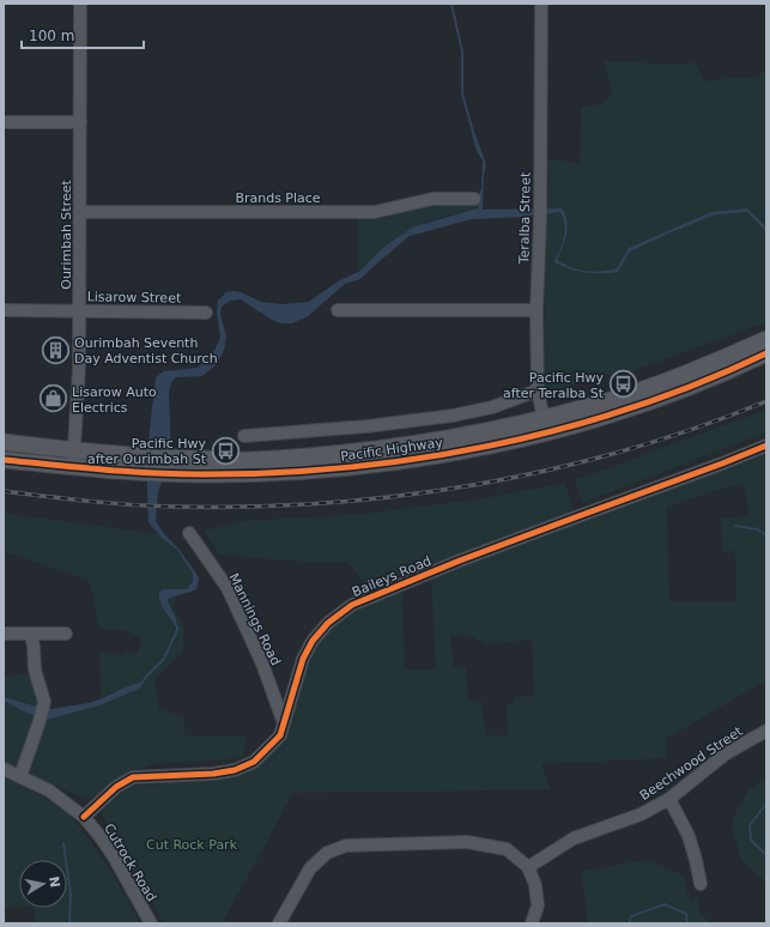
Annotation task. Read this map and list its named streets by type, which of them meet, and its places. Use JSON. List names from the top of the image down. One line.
{"streets":{"main road":["Pacific Highway"],"street":["Brands Place","Teralba Street","Ourimbah Street","Lisarow Street","Baileys Road","Mannings Road","Beechwood Street","Cutrock Road"]},"crossings":[["Brands Place","Ourimbah Street"],["Teralba Street","Pacific Highway"],["Ourimbah Street","Lisarow Street"],["Ourimbah Street","Pacific Highway"],["Baileys Road","Mannings Road"],["Baileys Road","Cutrock Road"]],"parks":["Cut Rock Park"],"places":{"building":["Ourimbah Seventh Day Adventist Church"],"bus stop":["Pacific Hwy after Teralba St","Pacific Hwy after Ourimbah St"],"shop":["Lisarow Auto Electrics"]},"scale_bar":"100 m","north":"right"}
